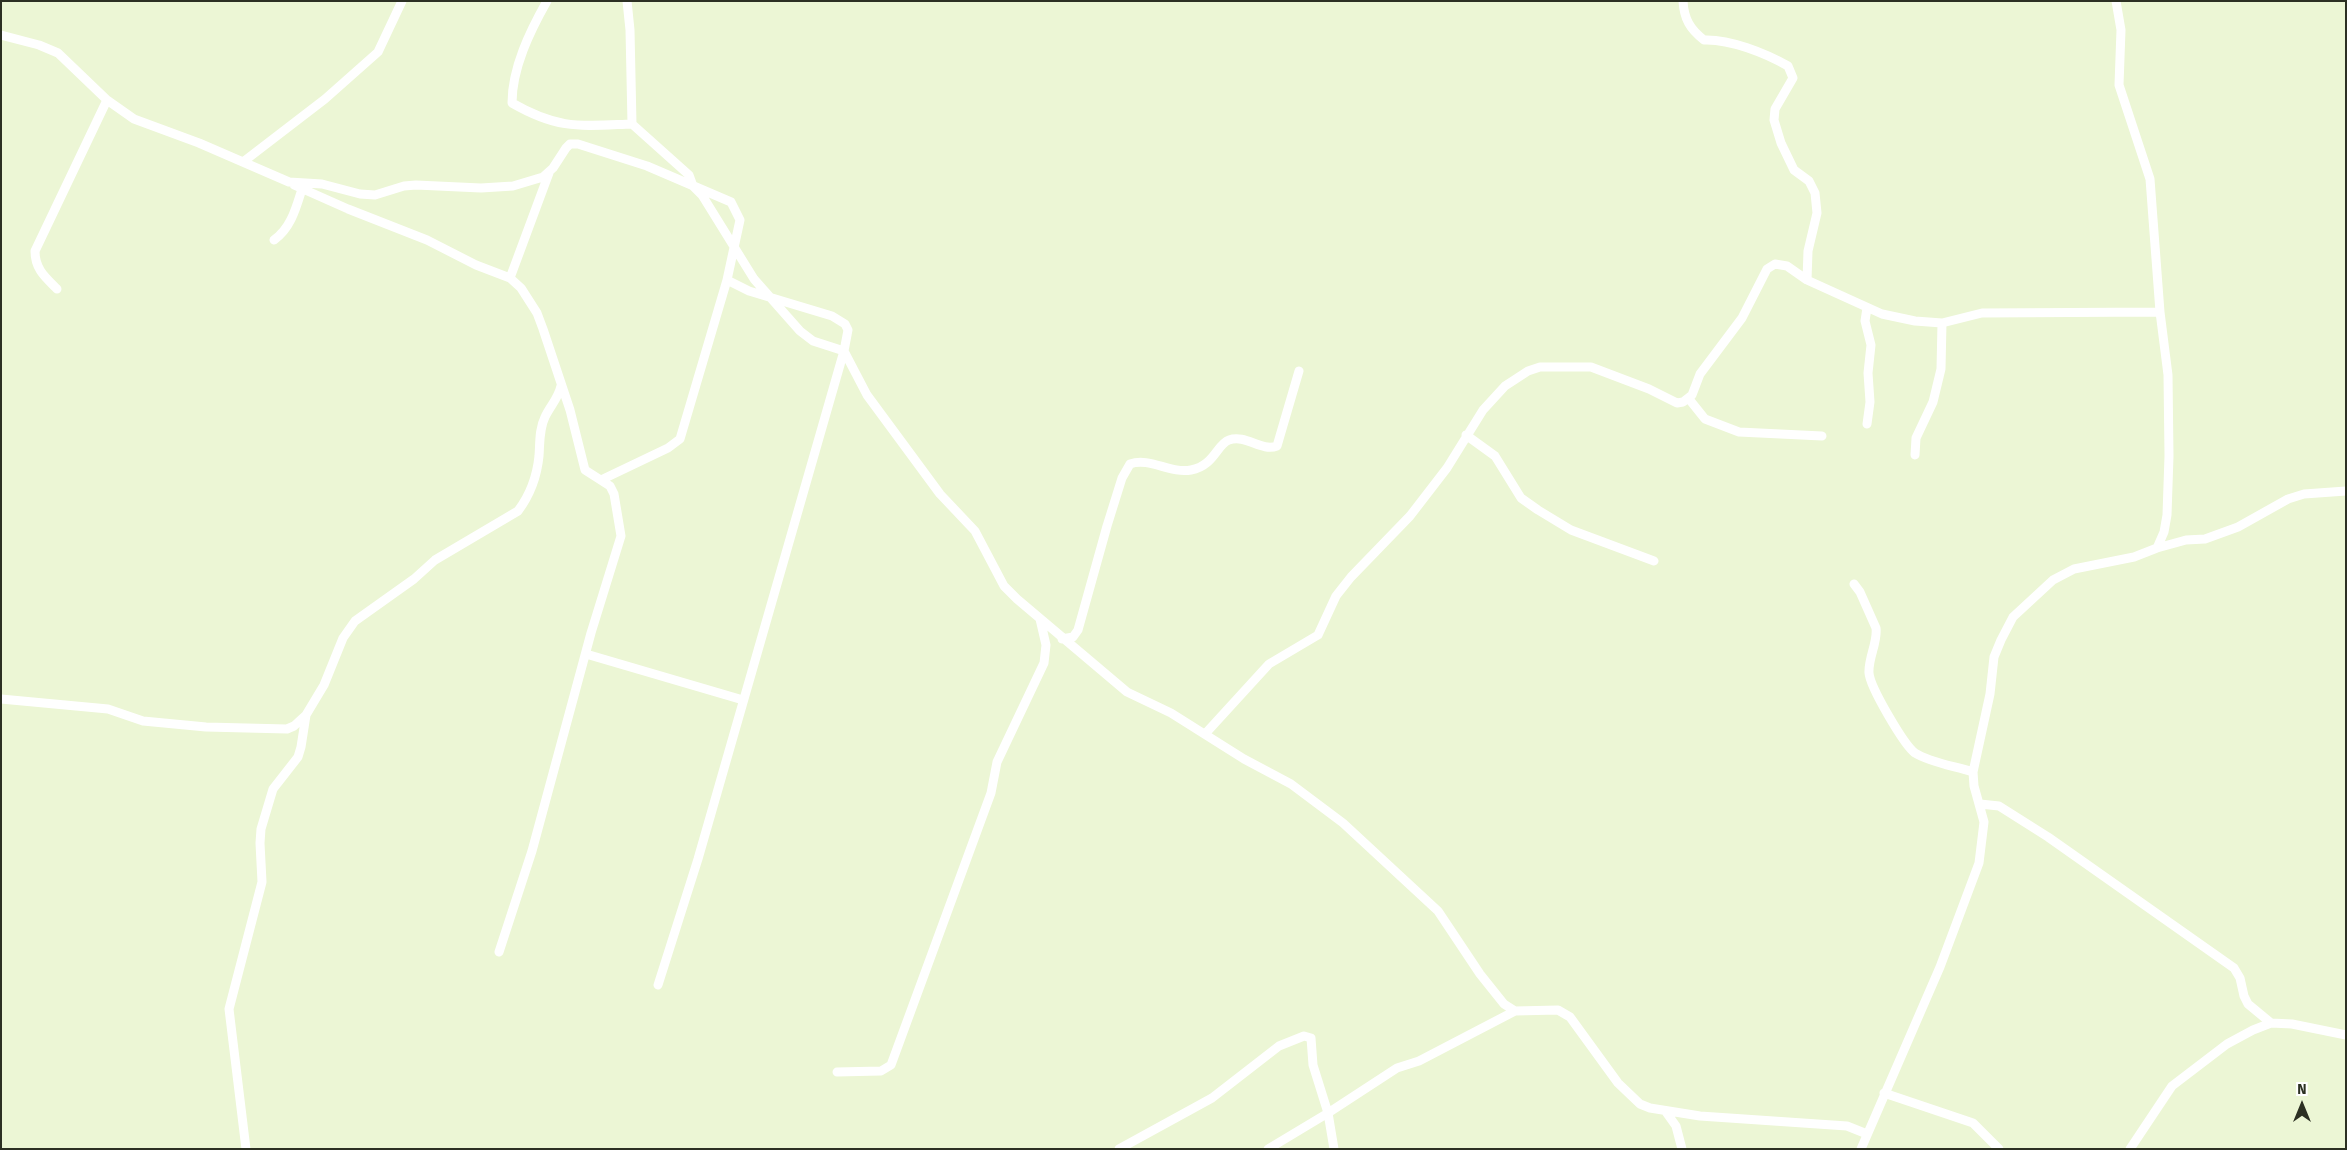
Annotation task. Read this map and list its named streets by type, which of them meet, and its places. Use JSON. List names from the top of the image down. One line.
{"north":"top"}
